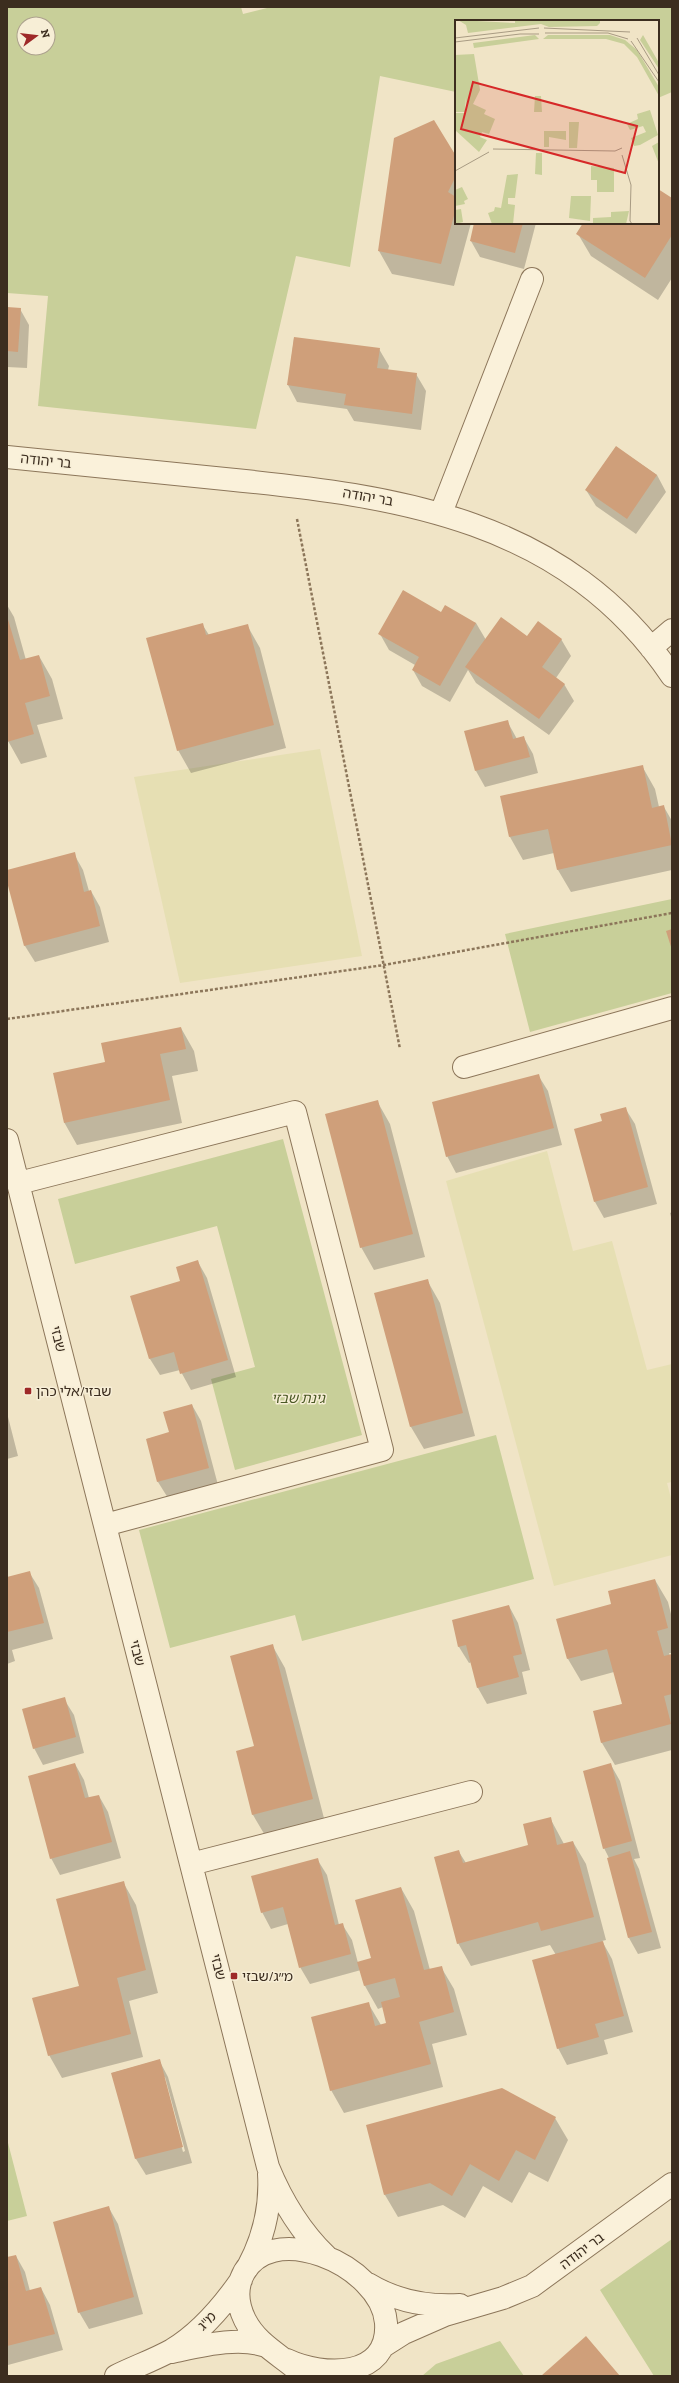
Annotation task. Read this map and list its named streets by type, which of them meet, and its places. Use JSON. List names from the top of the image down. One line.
{"streets":{"street":["בר יהודה","שבזי","מ\"ג"]},"crossings":[["בר יהודה","שבזי"],["בר יהודה","מ\"ג"],["שבזי","מ\"ג"]],"parks":["גינת שבזי"],"places":{"transit":["שבזי/אלי כהן","מ״ג/שבזי"]},"north":"right"}
